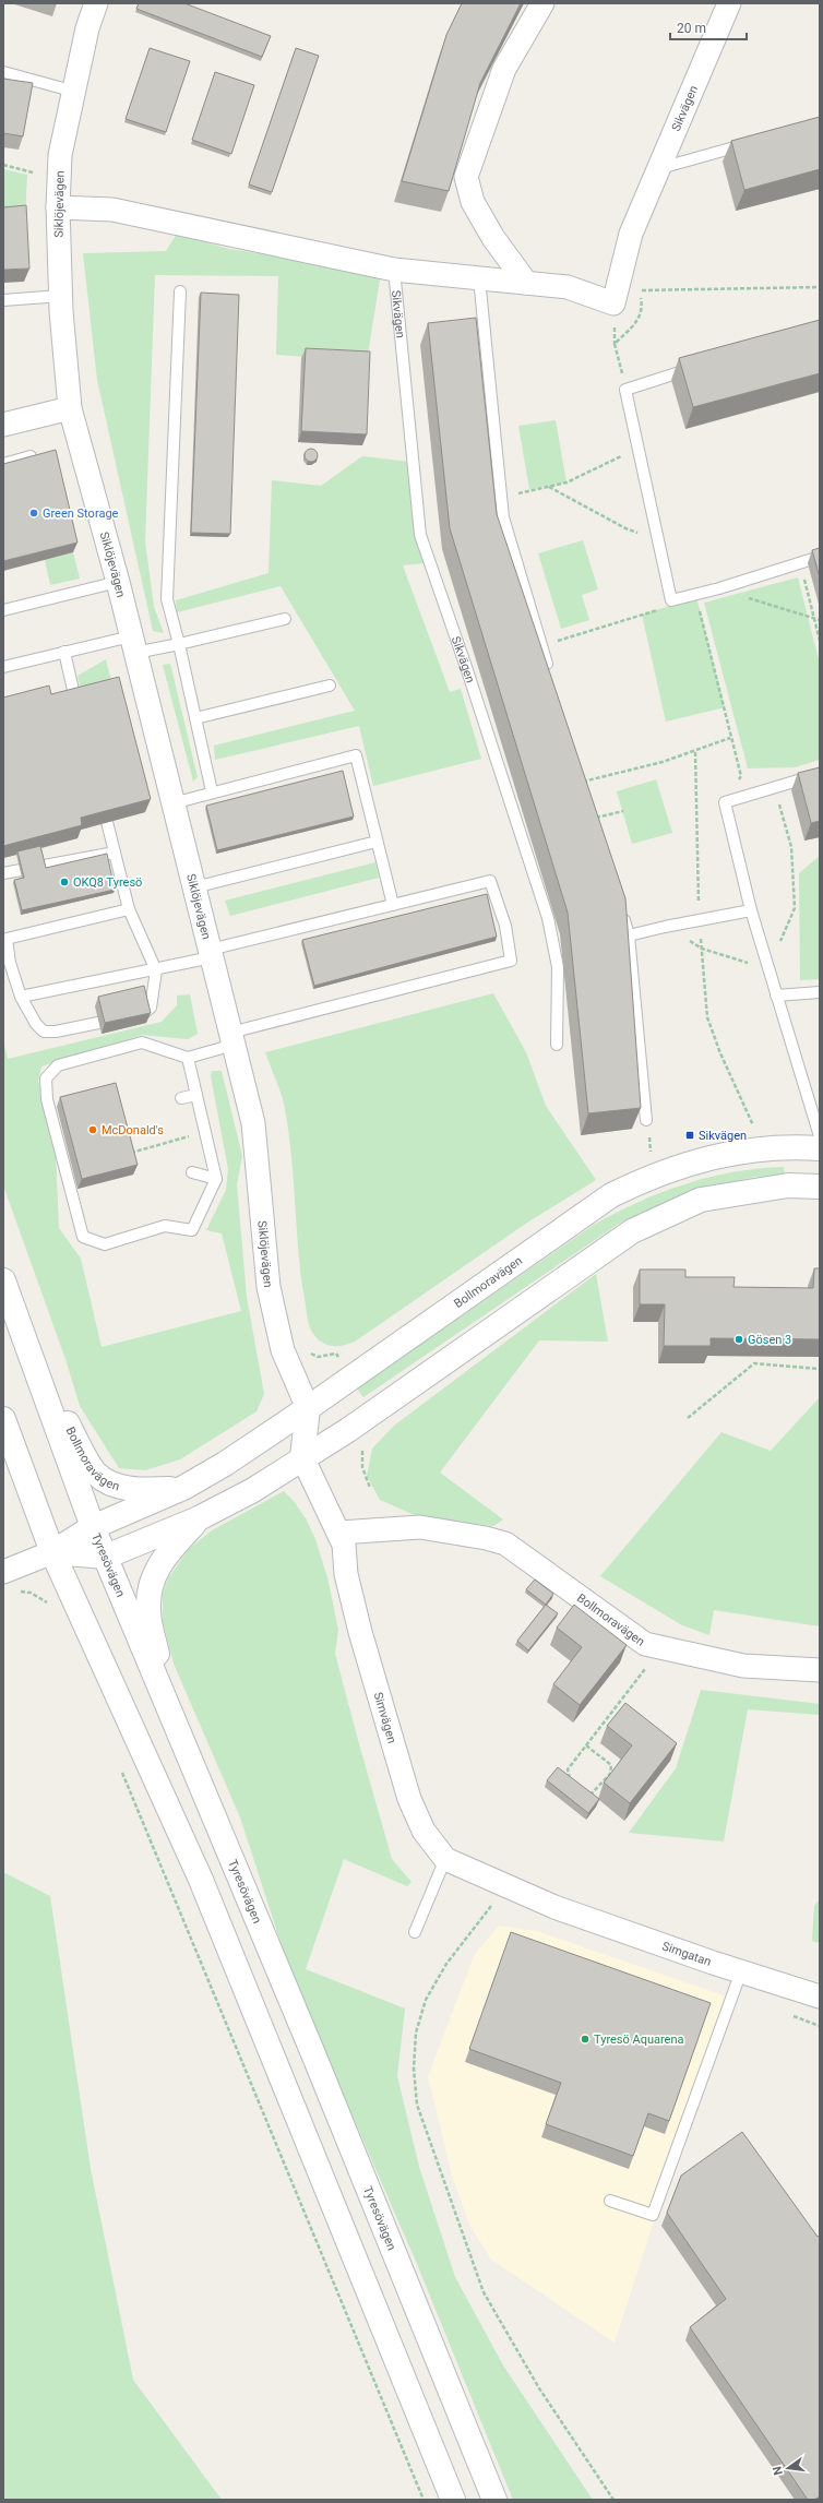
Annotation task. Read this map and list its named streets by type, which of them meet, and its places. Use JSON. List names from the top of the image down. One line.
{"streets":{"main road":["Bollmoravägen","Tyresövägen"],"street":["Sikvägen","Siklöjevägen","Simvägen","Simgatan"]},"crossings":[["Sikvägen","Siklöjevägen"],["Siklöjevägen","Bollmoravägen"],["Bollmoravägen","Tyresövägen"],["Bollmoravägen","Simvägen"],["Simvägen","Simgatan"]],"places":{"other":["Green Storage","OKQ8 Tyresö","McDonald's","Gösen 3","Tyresö Aquarena"],"transit":["Sikvägen"]},"scale_bar":"20 m","north":"left"}
